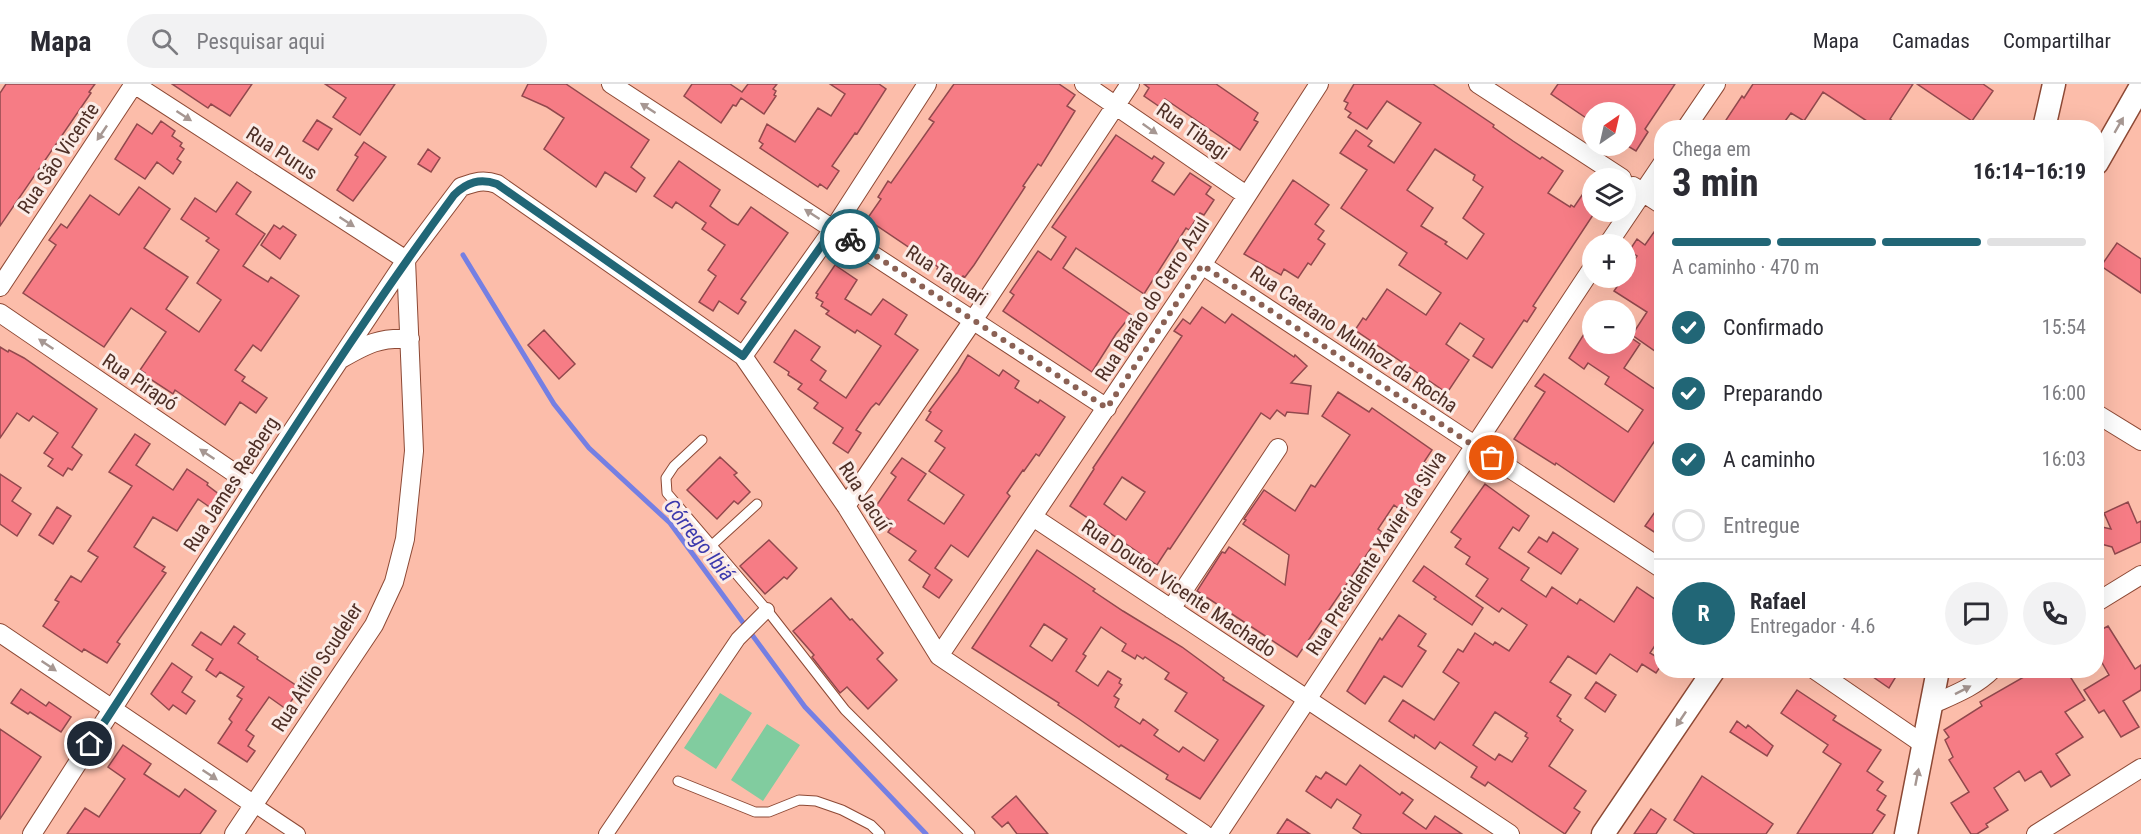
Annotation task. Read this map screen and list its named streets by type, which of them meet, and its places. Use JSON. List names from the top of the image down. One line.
{"streets":{"street":["Rua Tibagi","Rua Purus","Rua São Vicente","Rua Taquari","Rua Barão do Cerro Azul","Rua Caetano Munhoz da Rocha","Rua Pirapó","Rua James Reeberg","Rua Jacuí","Rua Presidente Xavier da Silva","Rua Doutor Vicente Machado","Rua Atílio Scudeler"]},"crossings":[["Rua Tibagi","Rua Barão do Cerro Azul"],["Rua Purus","Rua São Vicente"],["Rua Purus","Rua James Reeberg"],["Rua Purus","Rua Atílio Scudeler"],["Rua Taquari","Rua Barão do Cerro Azul"],["Rua Barão do Cerro Azul","Rua Caetano Munhoz da Rocha"],["Rua Barão do Cerro Azul","Rua Jacuí"],["Rua Barão do Cerro Azul","Rua Doutor Vicente Machado"],["Rua Caetano Munhoz da Rocha","Rua Presidente Xavier da Silva"],["Rua Pirapó","Rua James Reeberg"],["Rua James Reeberg","Rua Jacuí"],["Rua James Reeberg","Rua Atílio Scudeler"],["Rua Presidente Xavier da Silva","Rua Doutor Vicente Machado"]],"one_way":["Rua Tibagi","Rua Purus","Rua São Vicente","Rua Taquari","Rua Pirapó"],"water":["Córrego Ibiá"],"north":"top right","page":{"header":"Mapa","search":"Pesquisar aqui","nav":["Mapa","Camadas","Compartilhar"],"map_buttons":["+","−"],"heading":["3 min","Chega em","16:14–16:19"],"panel":["Rafael","Entregador · 4.6"],"bar":"A caminho · 470 m","list":[["Confirmado","15:54"],["Preparando","16:00"],["A caminho","16:03"],"Entregue"],"round":"R"}}
